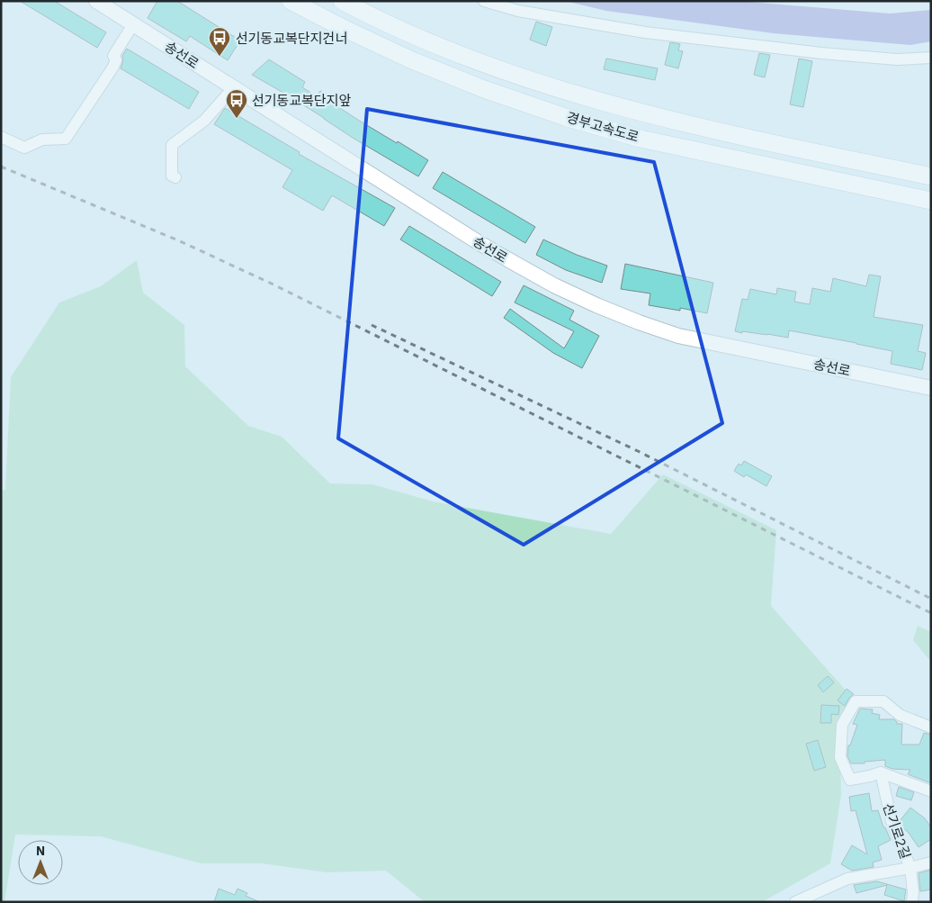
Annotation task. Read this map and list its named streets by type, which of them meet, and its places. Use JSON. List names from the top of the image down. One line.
{"streets":{"highway":["경부고속도로"],"main road":["송선로"],"street":["선기로2길"]},"places":{"bus stop":["선기동교복단지건너","선기동교복단지앞"]},"north":"top"}
